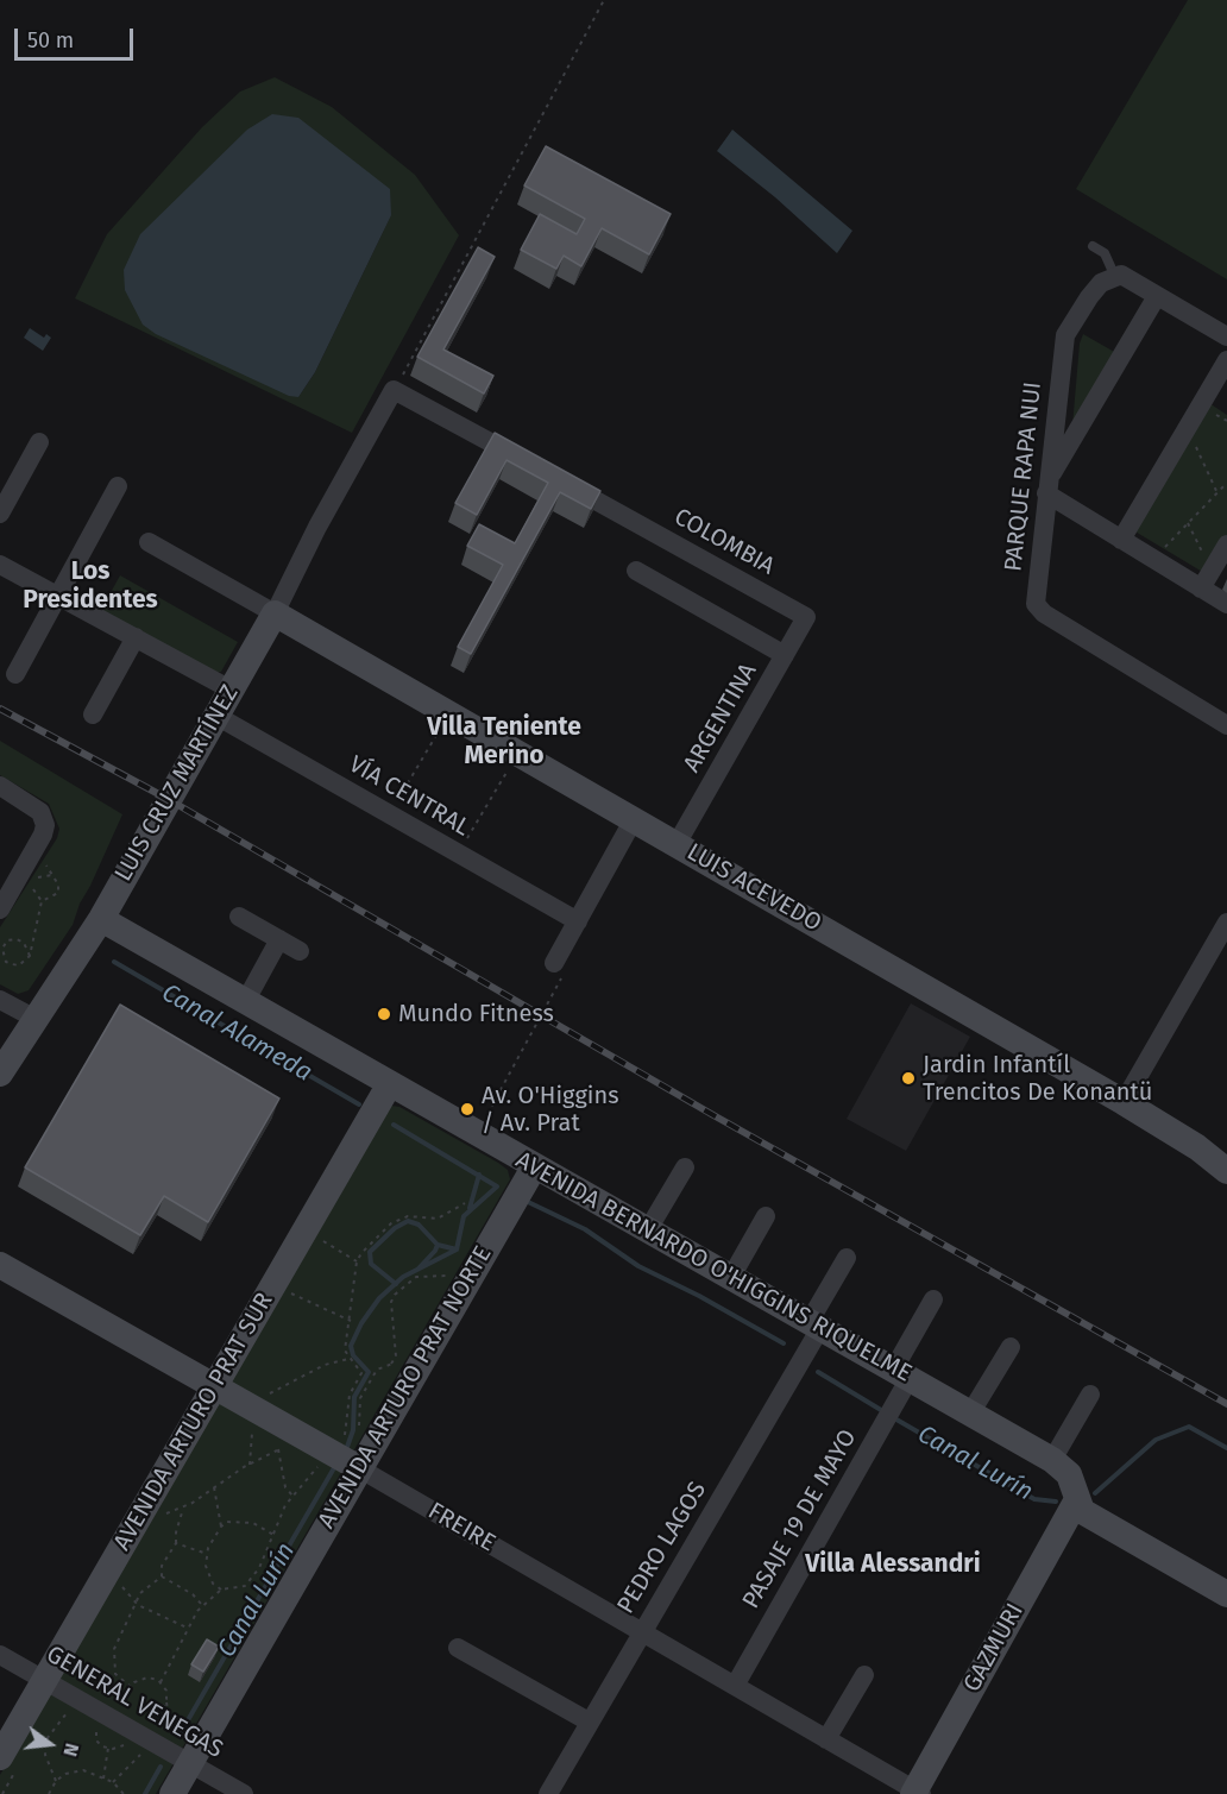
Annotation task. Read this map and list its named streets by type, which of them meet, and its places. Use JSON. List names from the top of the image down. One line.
{"streets":{"main road":["LUIS CRUZ MARTÍNEZ","LUIS ACEVEDO","AVENIDA BERNARDO O'HIGGINS RIQUELME","AVENIDA ARTURO PRAT NORTE","AVENIDA ARTURO PRAT SUR","FREIRE","GAZMURI"],"street":["PARQUE RAPA NUI","COLOMBIA","ARGENTINA","VÍA CENTRAL","PASAJE 19 DE MAYO","PEDRO LAGOS","GENERAL VENEGAS"]},"crossings":[["COLOMBIA","ARGENTINA"],["ARGENTINA","LUIS ACEVEDO"],["LUIS CRUZ MARTÍNEZ","VÍA CENTRAL"],["LUIS CRUZ MARTÍNEZ","LUIS ACEVEDO"],["LUIS CRUZ MARTÍNEZ","AVENIDA BERNARDO O'HIGGINS RIQUELME"],["AVENIDA BERNARDO O'HIGGINS RIQUELME","AVENIDA ARTURO PRAT NORTE"],["AVENIDA BERNARDO O'HIGGINS RIQUELME","AVENIDA ARTURO PRAT SUR"],["AVENIDA BERNARDO O'HIGGINS RIQUELME","PASAJE 19 DE MAYO"],["AVENIDA BERNARDO O'HIGGINS RIQUELME","PEDRO LAGOS"],["AVENIDA BERNARDO O'HIGGINS RIQUELME","GAZMURI"],["AVENIDA ARTURO PRAT NORTE","FREIRE"],["AVENIDA ARTURO PRAT NORTE","GENERAL VENEGAS"],["AVENIDA ARTURO PRAT SUR","FREIRE"],["AVENIDA ARTURO PRAT SUR","GENERAL VENEGAS"],["PASAJE 19 DE MAYO","FREIRE"],["FREIRE","PEDRO LAGOS"],["FREIRE","GAZMURI"]],"districts":["Los Presidentes","Villa Teniente Merino","Villa Alessandri"],"water":["Canal Alameda","Canal Lurín"],"places":["Mundo Fitness","Jardin Infantíl Trencitos De Konantü","Av. O'Higgins / Av. Prat"],"scale_bar":"50 m","north":"right"}
